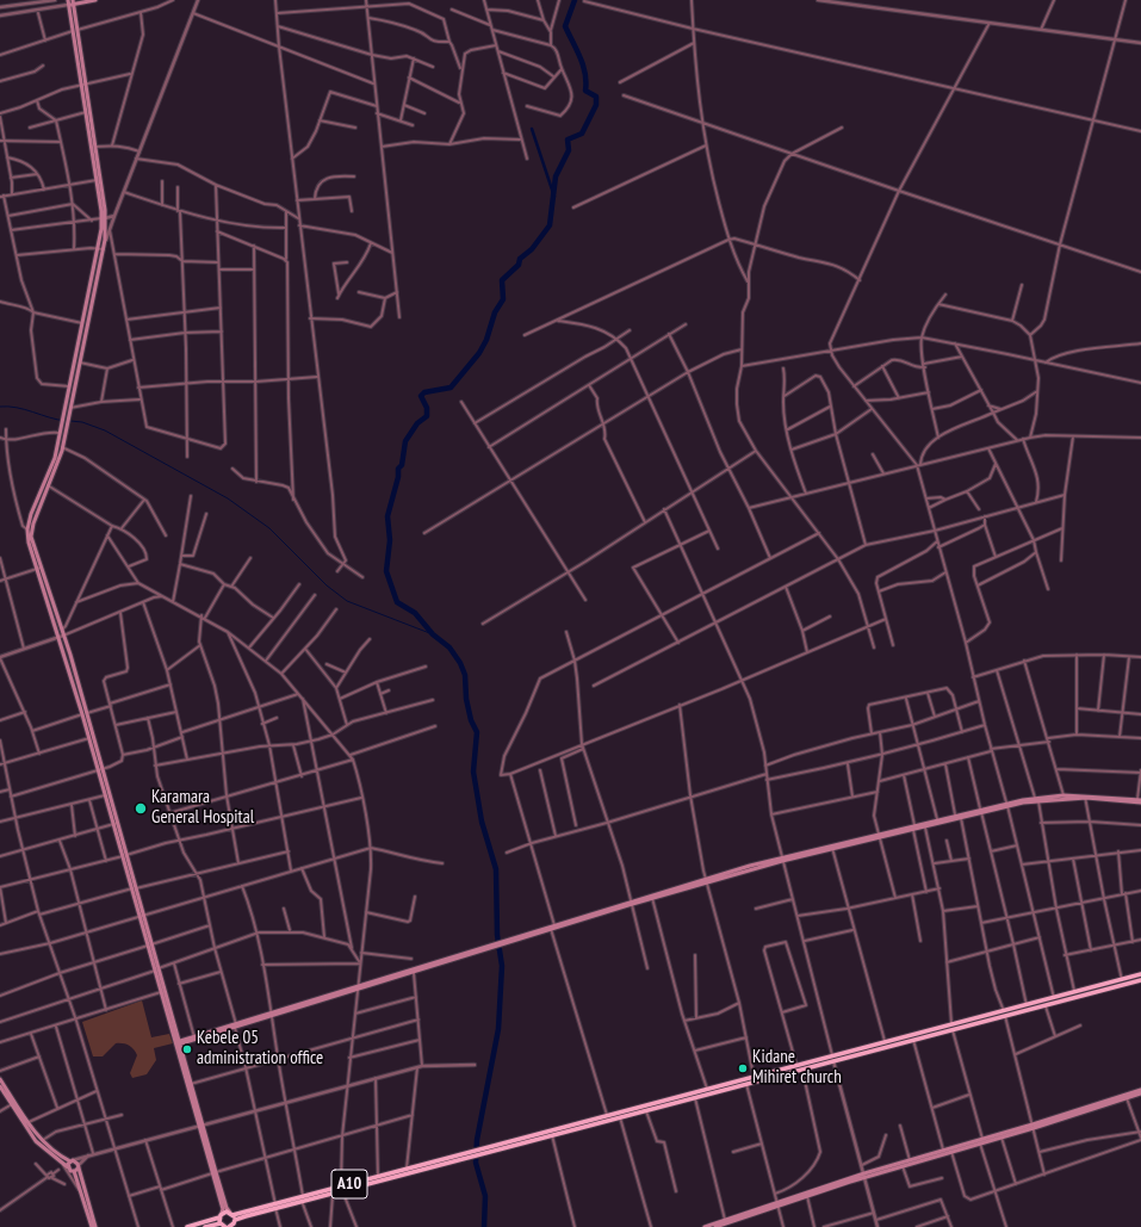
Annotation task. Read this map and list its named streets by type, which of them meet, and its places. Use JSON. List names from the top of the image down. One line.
{"streets":{"highway":["A10"]},"places":["Karamara General Hospital","Kebele 05 administration office","Kidane Mihiret church"]}
